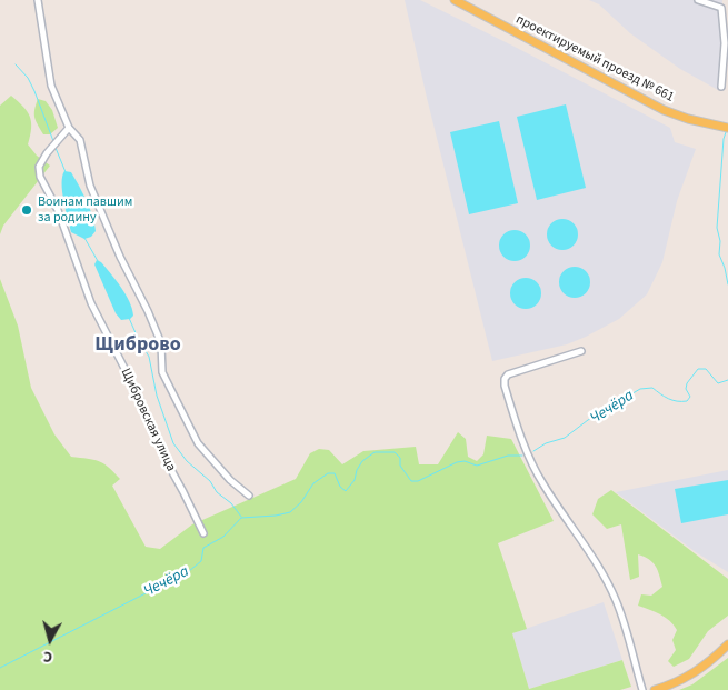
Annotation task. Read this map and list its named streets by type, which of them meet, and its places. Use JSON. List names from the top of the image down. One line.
{"streets":{"main road":["проектируемый проезд № 661"],"street":["Щибровская улица"]},"districts":["Щиброво"],"water":["Чечёра"],"places":["Воинам павшим за родину"],"north":"bottom"}
